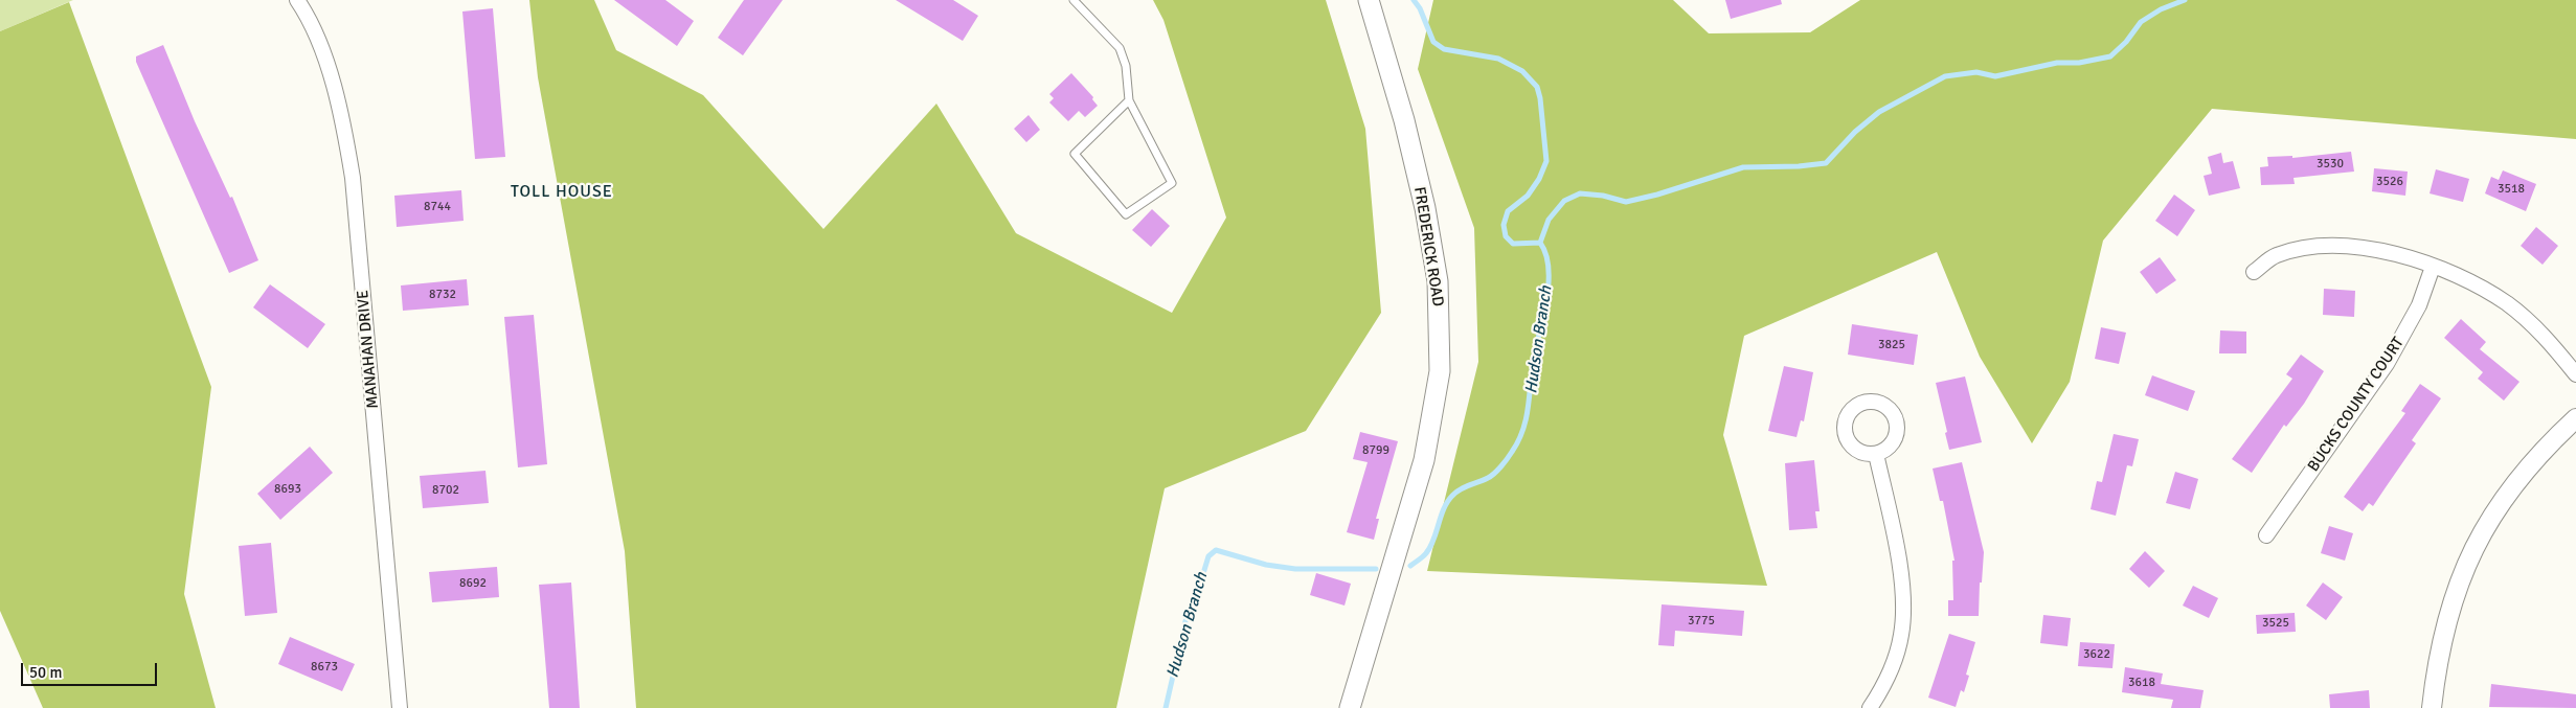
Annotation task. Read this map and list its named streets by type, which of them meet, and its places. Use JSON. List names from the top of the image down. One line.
{"streets":{"main road":["FREDERICK ROAD"],"street":["MANAHAN DRIVE","BUCKS COUNTY COURT"]},"districts":["TOLL HOUSE"],"water":["Hudson Branch"],"house_numbers":["3530","3526","3518","8744","8732","3825","8799","8693","8702","8692","3775","3525","3622","8673","3618"],"scale_bar":"50 m"}
